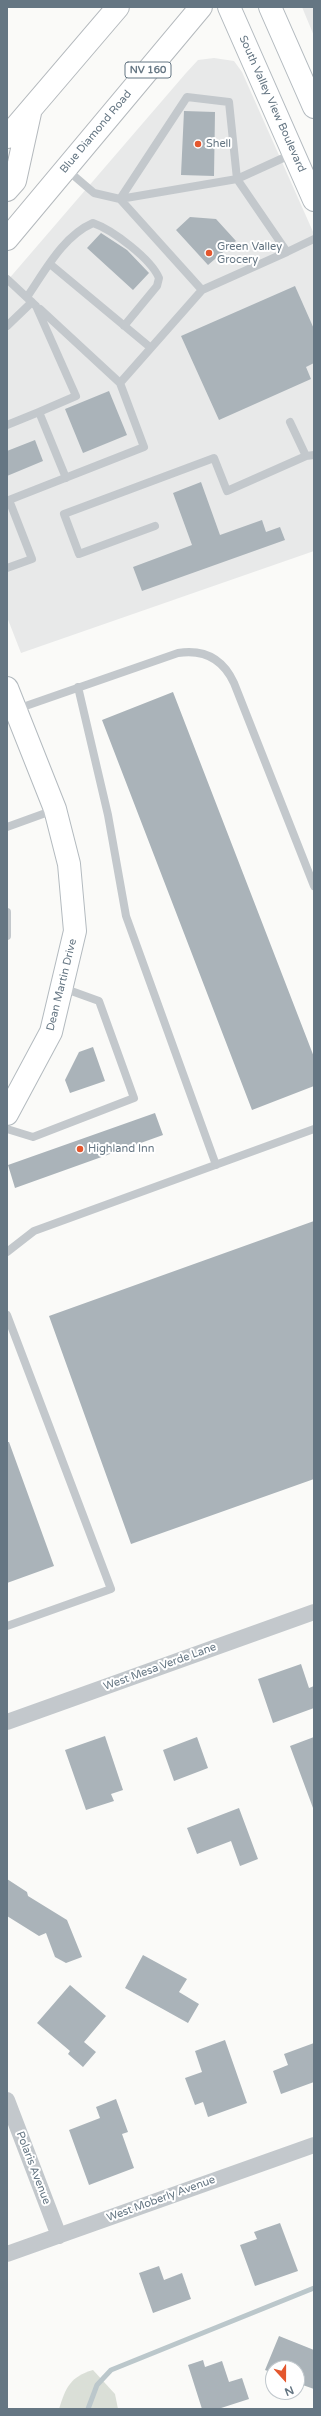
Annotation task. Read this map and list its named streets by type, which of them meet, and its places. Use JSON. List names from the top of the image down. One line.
{"streets":{"main road":["NV 160","South Valley View Boulevard","Blue Diamond Road","Dean Martin Drive"],"street":["West Mesa Verde Lane","Polaris Avenue","West Moberly Avenue"]},"crossings":[["Polaris Avenue","West Moberly Avenue"]],"places":["Shell","Green Valley Grocery","Highland Inn"],"north":"bottom"}
